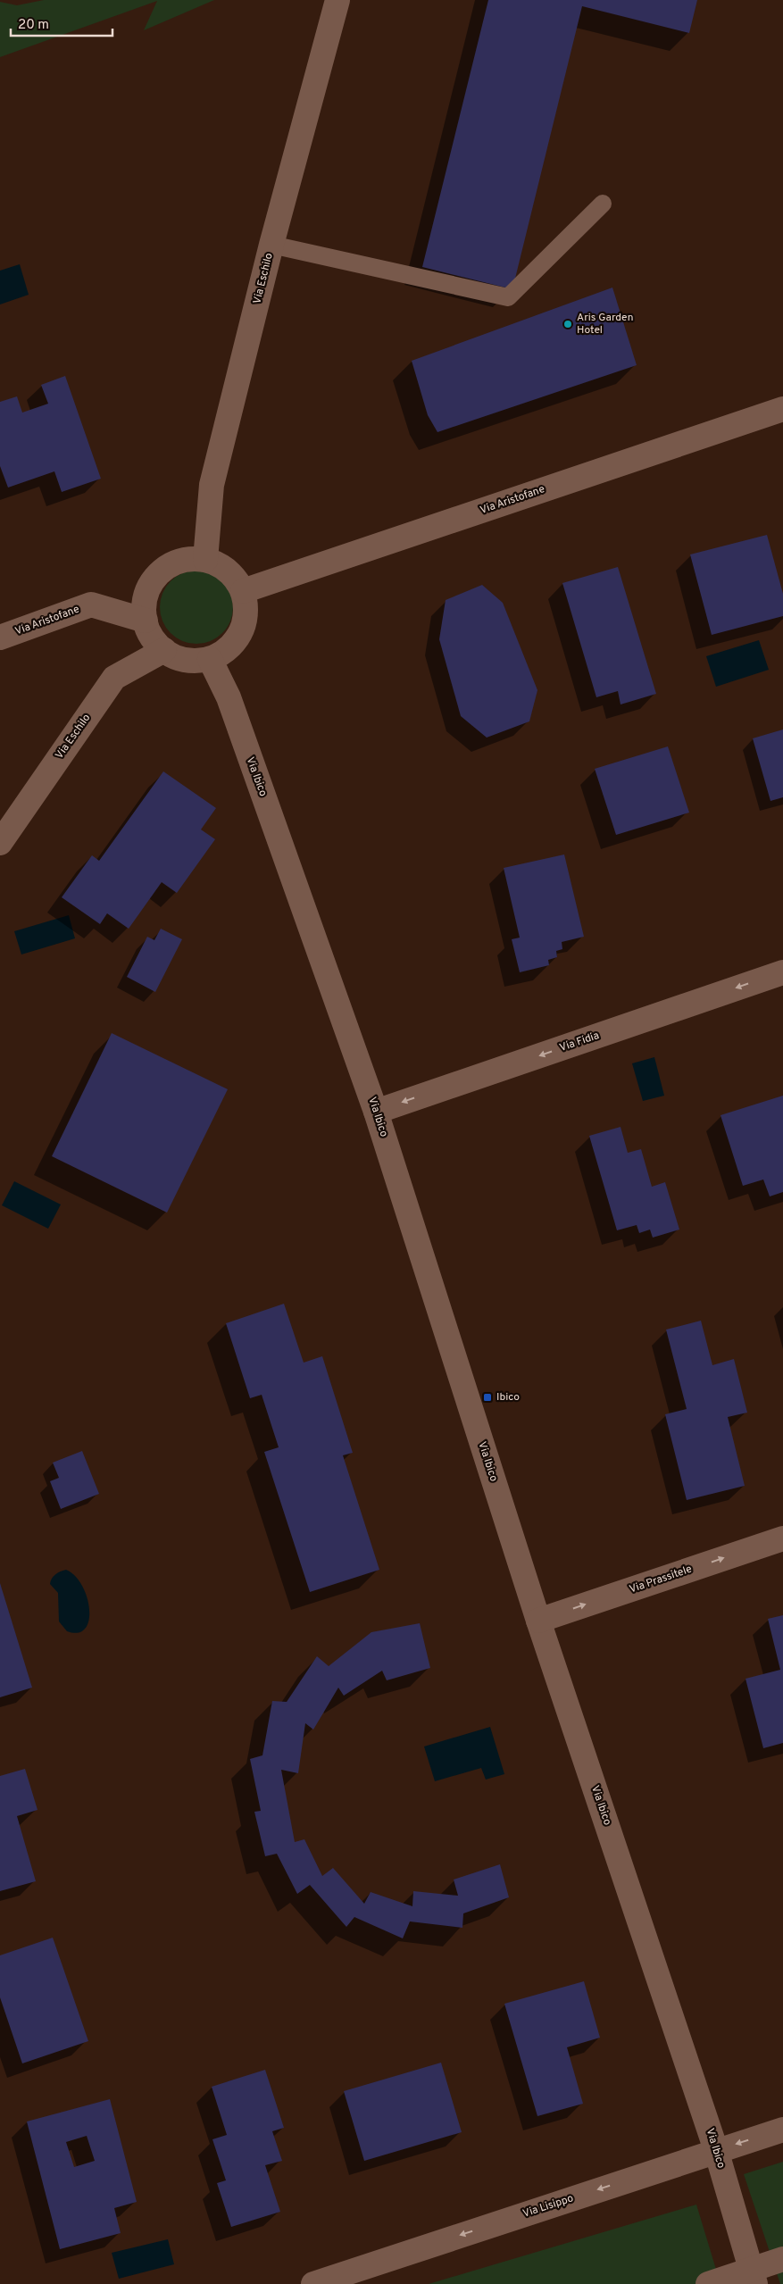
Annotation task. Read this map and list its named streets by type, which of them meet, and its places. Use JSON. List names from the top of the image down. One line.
{"streets":{"street":["Via Eschilo","Via Aristofane","Via Ibico","Via Fidia","Via Prassitele","Via Lisippo"]},"crossings":[["Via Eschilo","Via Aristofane"],["Via Eschilo","Via Ibico"],["Via Aristofane","Via Ibico"],["Via Ibico","Via Fidia"],["Via Ibico","Via Prassitele"],["Via Ibico","Via Lisippo"]],"one_way":["Via Fidia","Via Prassitele","Via Lisippo"],"places":{"other":["Aris Garden Hotel"],"transit":["Ibico"]},"scale_bar":"20 m"}
